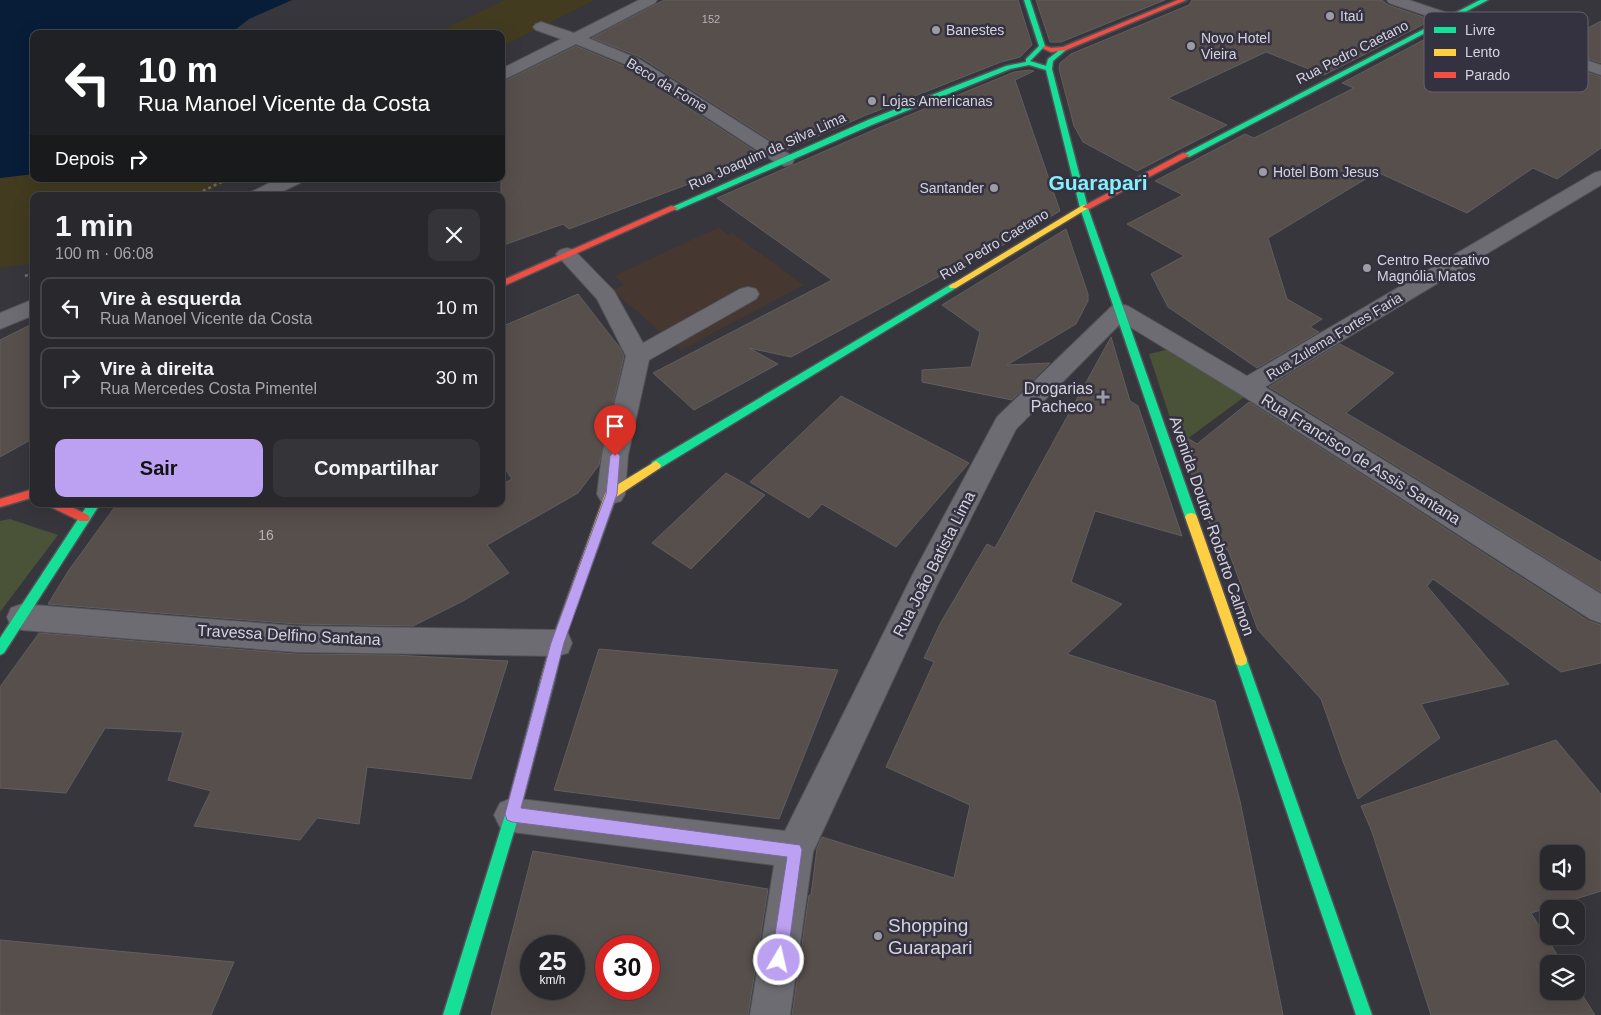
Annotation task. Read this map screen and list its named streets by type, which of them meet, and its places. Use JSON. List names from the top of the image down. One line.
{"streets":{"street":["Rua Pedro Caetano","Beco da Fome","Rua Joaquim da Silva Lima","Rua Zulema Fortes Faria","Rua Francisco de Assis Santana","Avenida Doutor Roberto Calmon","Rua João Batista Lima","Travessa Delfino Santana"]},"crossings":[["Rua Pedro Caetano","Avenida Doutor Roberto Calmon"],["Beco da Fome","Rua Joaquim da Silva Lima"],["Rua Zulema Fortes Faria","Rua Francisco de Assis Santana"],["Rua Francisco de Assis Santana","Avenida Doutor Roberto Calmon"],["Rua Francisco de Assis Santana","Rua João Batista Lima"],["Avenida Doutor Roberto Calmon","Rua João Batista Lima"]],"districts":["Guarapari"],"places":{"other":["Itaú","Banestes","Novo Hotel Vieira","Lojas Americanas","Hotel Bom Jesus","Santander","Centro Recreativo Magnólia Matos","Shopping Guarapari"],"health":["Drogarias Pacheco"]},"house_numbers":["152","16"],"legend":["Livre","Lento","Parado"],"page":{"turn":["10 m","Rua Manoel Vicente da Costa"],"then":"Depois","heading":["1 min","100 m · 06:08"],"list":[{"name":"Vire à esquerda","note":"Rua Manoel Vicente da Costa","value":"10 m"},{"name":"Vire à direita","note":"Rua Mercedes Costa Pimentel","value":"30 m"}],"buttons":["Sair","Compartilhar"],"speed":"25 km/h","limit":"30"}}
